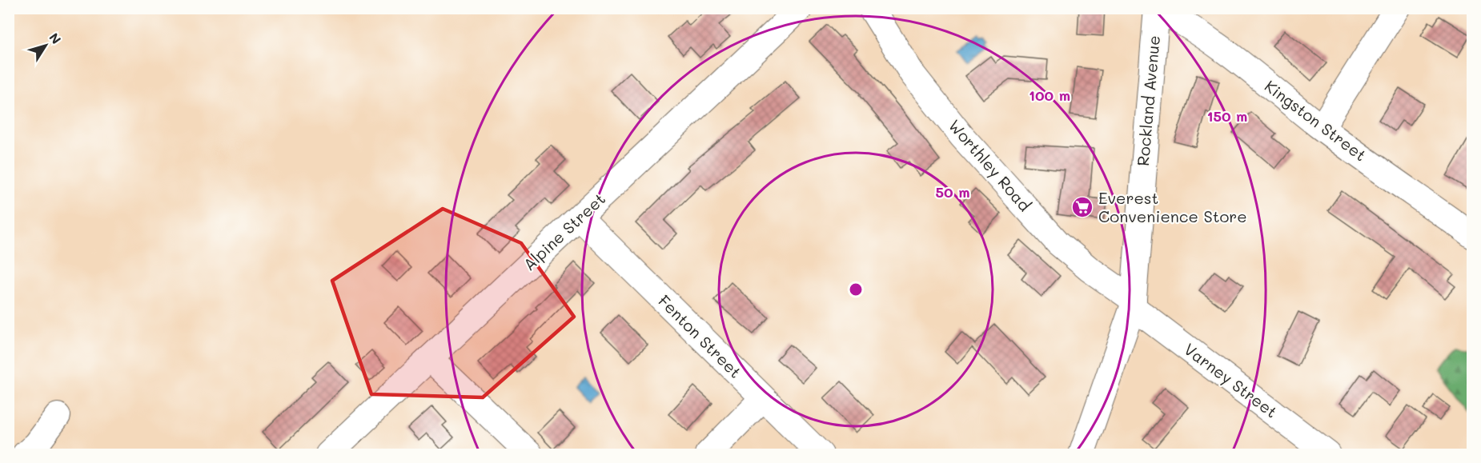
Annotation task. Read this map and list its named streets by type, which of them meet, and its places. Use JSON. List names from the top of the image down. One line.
{"streets":{"street":["Rockland Avenue","Kingston Street","Worthley Road","Alpine Street","Fenton Street","Varney Street"]},"crossings":[["Rockland Avenue","Kingston Street"],["Rockland Avenue","Worthley Road"],["Rockland Avenue","Varney Street"],["Worthley Road","Varney Street"],["Alpine Street","Fenton Street"]],"places":{"supermarket":["Everest Convenience Store"]},"north":"top right","rings":["100 m","150 m","50 m"]}
